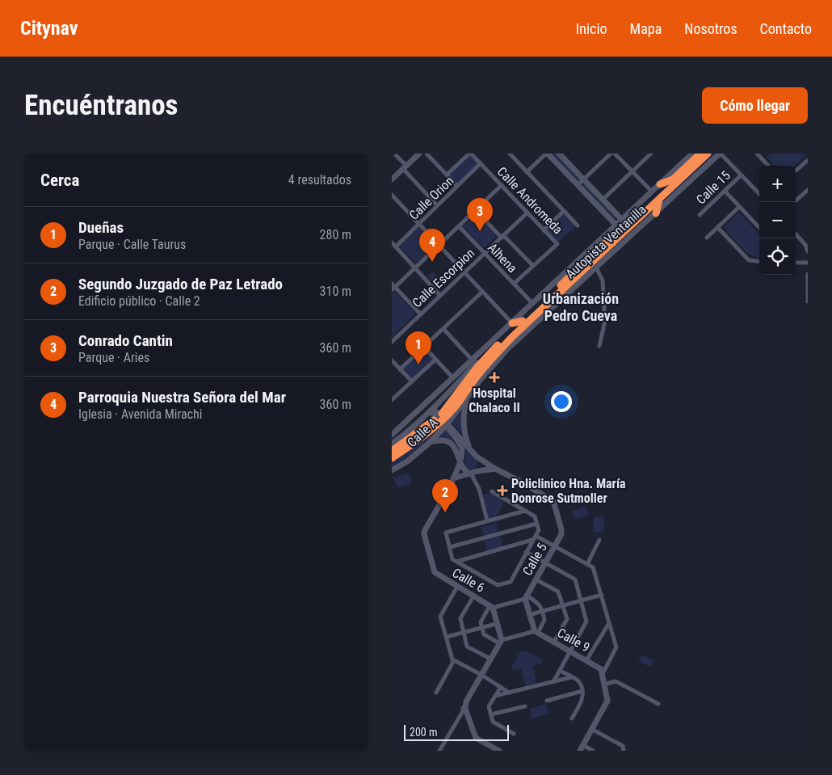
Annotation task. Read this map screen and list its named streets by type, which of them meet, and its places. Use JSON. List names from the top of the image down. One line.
{"streets":{"highway":["Autopista Ventanilla"],"street":["Calle 15","Calle Orion","Calle Andromeda","Alhena","Calle Escorpion","Calle A","Calle 5","Calle 6","Calle 9"]},"crossings":[["Calle Orion","Calle Andromeda"],["Calle Andromeda","Calle Escorpion"],["Autopista Ventanilla","Alhena"],["Autopista Ventanilla","Calle A"],["Alhena","Calle Escorpion"]],"districts":["Urbanización Pedro Cueva"],"places":{"health":["Hospital Chalaco II","Policlinico Hna. María Donrose Sutmoller"]},"scale_bar":"200 m","page":{"header":"Citynav","nav":["Inicio","Mapa","Nosotros","Contacto"],"buttons":"Cómo llegar","title":"Encuéntranos","heading":["Cerca","4 resultados"],"map_buttons":["+","−"],"pins":["3","4","1","2"],"list":[{"mark":"1","name":"Dueñas","note":"Parque · Calle Taurus","value":"280 m"},{"mark":"2","name":"Segundo Juzgado de Paz Letrado","note":"Edificio público · Calle 2","value":"310 m"},{"mark":"3","name":"Conrado Cantin","note":"Parque · Aries","value":"360 m"},{"mark":"4","name":"Parroquia Nuestra Señora del Mar","note":"Iglesia · Avenida Mirachi","value":"360 m"}],"scale":"200 m"}}
